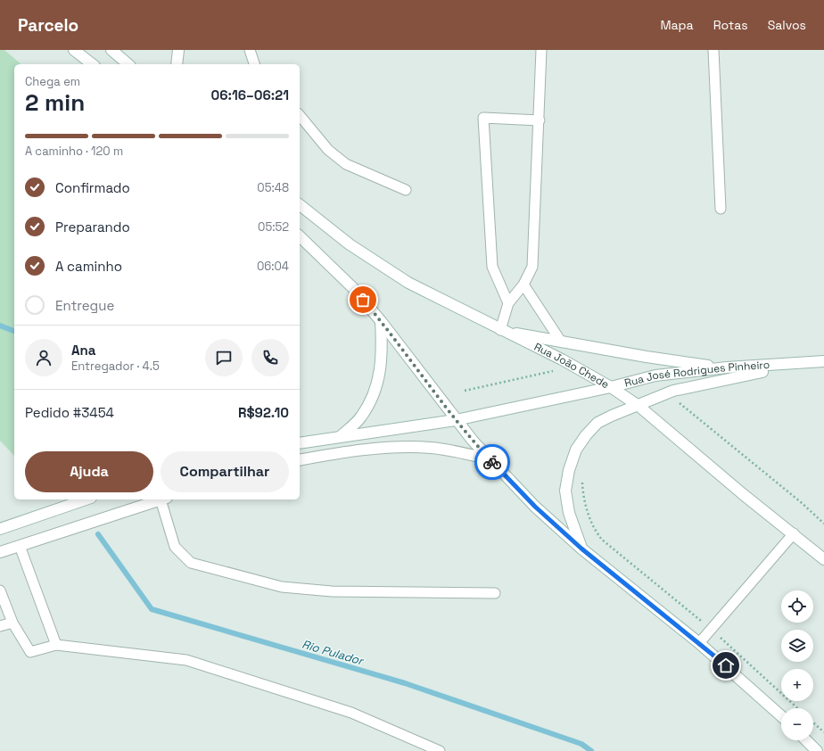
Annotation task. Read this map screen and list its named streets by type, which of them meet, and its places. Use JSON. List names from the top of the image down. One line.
{"streets":{"main road":["Rua João Chede","Rua José Rodrigues Pinheiro"]},"crossings":[["Rua João Chede","Rua José Rodrigues Pinheiro"]],"water":["Rio Pulador"],"page":{"header":"Parcelo","nav":["Mapa","Rotas","Salvos"],"heading":["2 min","Chega em","06:16–06:21"],"panel":["Ana","Entregador · 4.5","Pedido #3454","R$92.10"],"bar":"A caminho · 120 m","list":[["Confirmado","05:48"],["Preparando","05:52"],["A caminho","06:04"],"Entregue"],"buttons":["Ajuda","Compartilhar"],"map_buttons":["+","−"]}}
